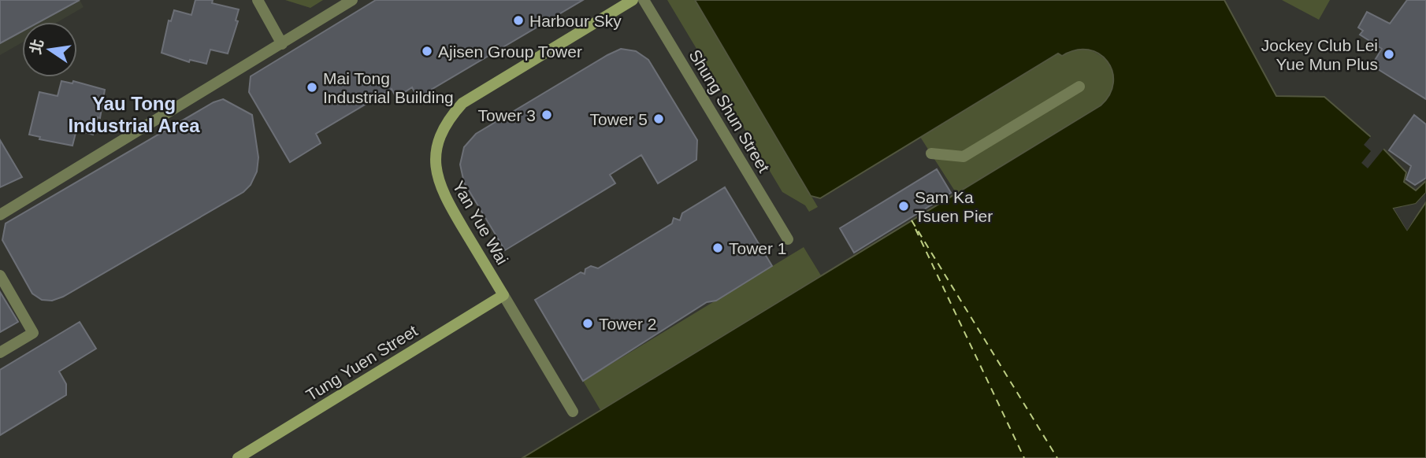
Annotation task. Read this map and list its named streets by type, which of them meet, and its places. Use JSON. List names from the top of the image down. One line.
{"streets":{"street":["Shung Shun Street","Yan Yue Wai","Tung Yuen Street"]},"crossings":[["Yan Yue Wai","Tung Yuen Street"]],"districts":["Yau Tong Industrial Area"],"places":["Harbour Sky","Ajisen Group Tower","Jockey Club Lei Yue Mun Plus","Mai Tong Industrial Building","Tower 3","Tower 5","Sam Ka Tsuen Pier","Tower 1","Tower 2"],"north":"left"}
